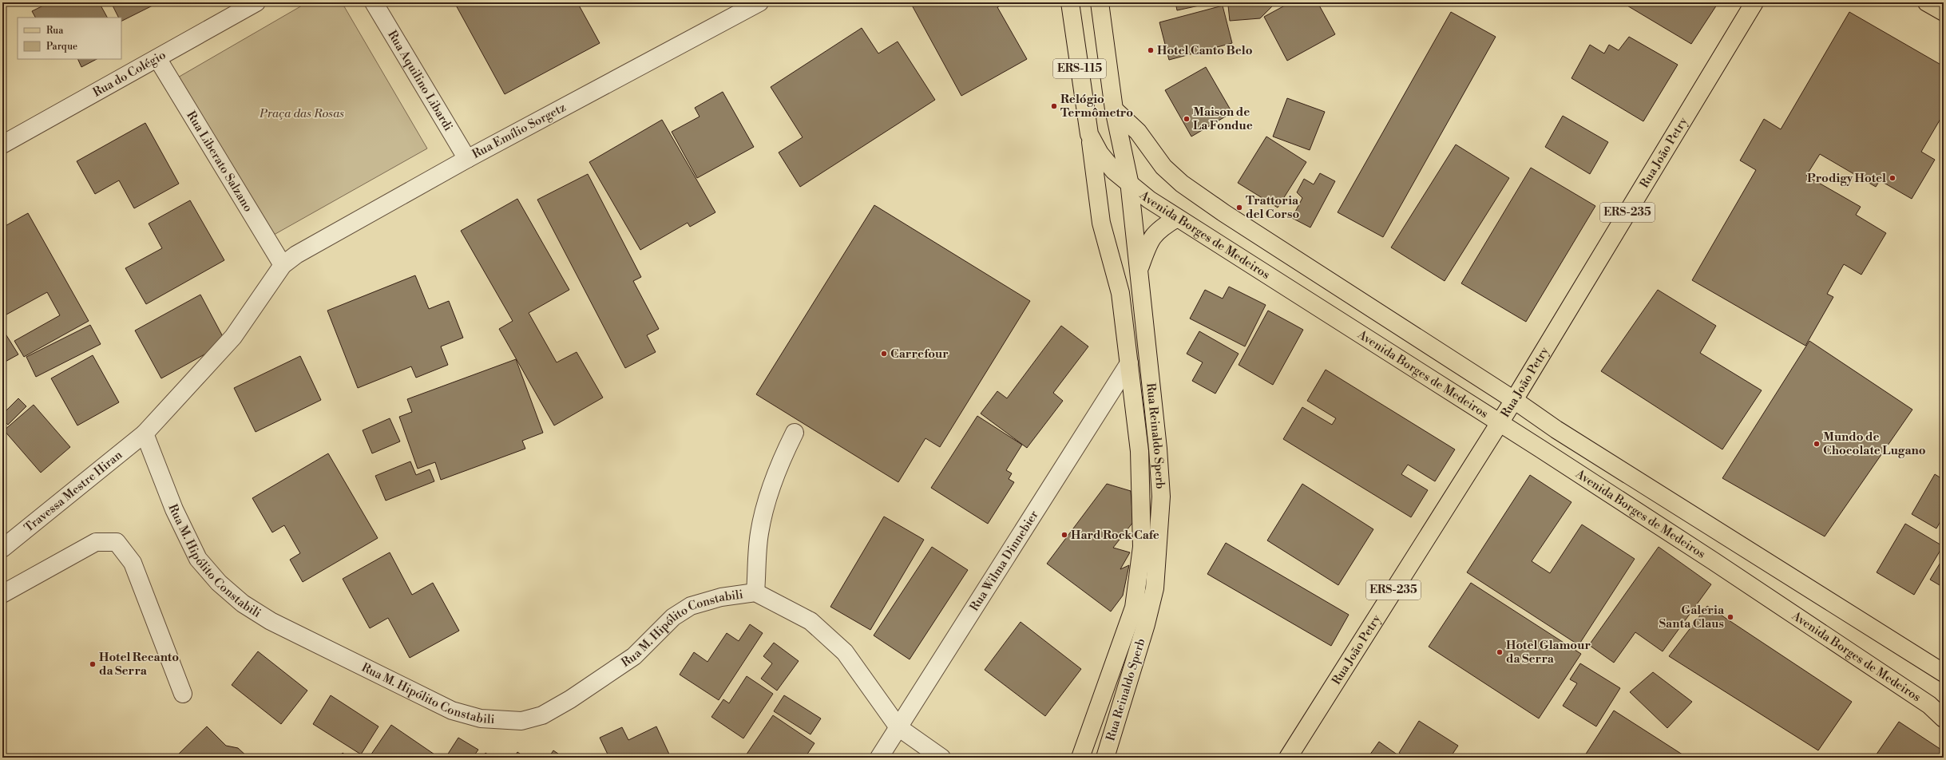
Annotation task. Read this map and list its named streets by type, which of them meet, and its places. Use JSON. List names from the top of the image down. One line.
{"streets":{"main road":["ERS-115","Rua João Petry","ERS-235","Avenida Borges de Medeiros","Rua Reinaldo Sperb"],"street":["Rua do Colégio","Rua Aquilino Libardi","Rua Emílio Sorgetz","Rua Liberato Salzano","Travessa Mestre Hiran","Rua M. Hipólito Constabili","Rua Wilma Dinnebier"]},"crossings":[["ERS-115","Rua Reinaldo Sperb"],["Rua do Colégio","Rua Liberato Salzano"],["Rua Aquilino Libardi","Rua Emílio Sorgetz"],["Rua Emílio Sorgetz","Rua Liberato Salzano"],["Rua João Petry","Avenida Borges de Medeiros"],["Avenida Borges de Medeiros","Rua Reinaldo Sperb"],["Rua Reinaldo Sperb","Rua Wilma Dinnebier"],["Travessa Mestre Hiran","Rua M. Hipólito Constabili"],["Rua M. Hipólito Constabili","Rua Wilma Dinnebier"]],"parks":["Praça das Rosas"],"places":["Hotel Canto Belo","Relógio Termômetro","Maison de La Fondue","Prodigy Hotel","Trattoria del Corso","Carrefour","Mundo de Chocolate Lugano","Hard Rock Cafe","Galeria Santa Claus","Hotel Glamour da Serra","Hotel Recanto da Serra"],"legend":["Rua","Parque"]}
